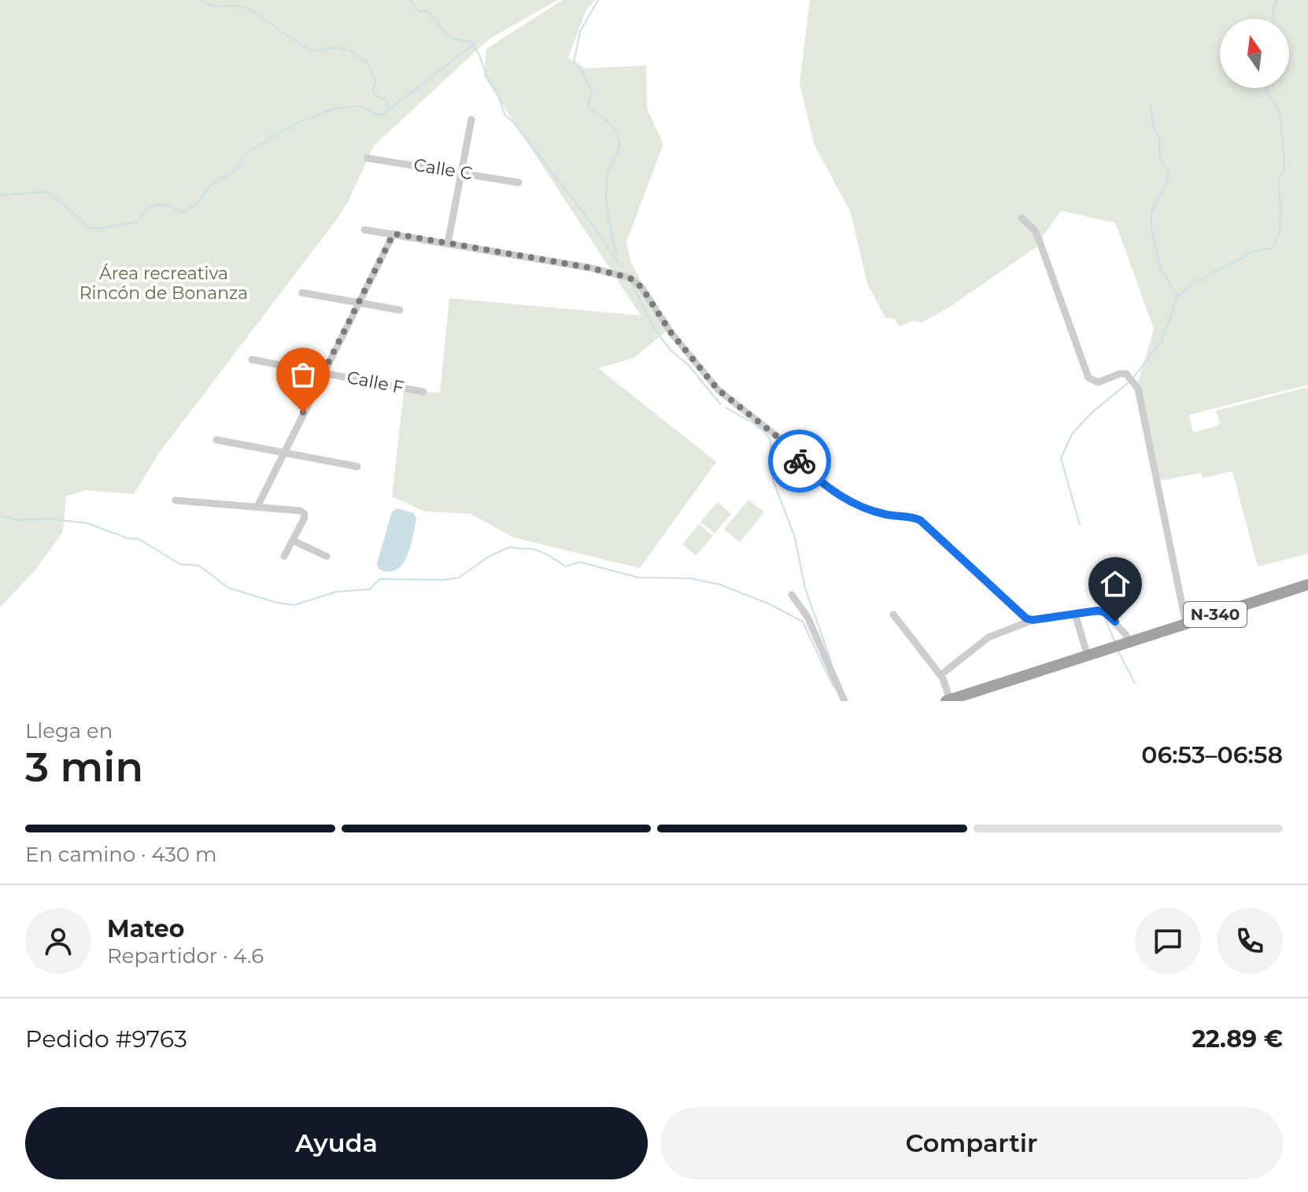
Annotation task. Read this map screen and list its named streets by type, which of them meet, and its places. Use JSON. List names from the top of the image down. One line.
{"streets":{"highway":["N-340"],"street":["Calle C","Calle F"]},"parks":["Área recreativa Rincón de Bonanza"],"north":"top","page":{"heading":["3 min","Llega en","06:53–06:58"],"panel":["Mateo","Repartidor · 4.6","Pedido #9763","22.89 €"],"bar":"En camino · 430 m","buttons":["Ayuda","Compartir"]}}
